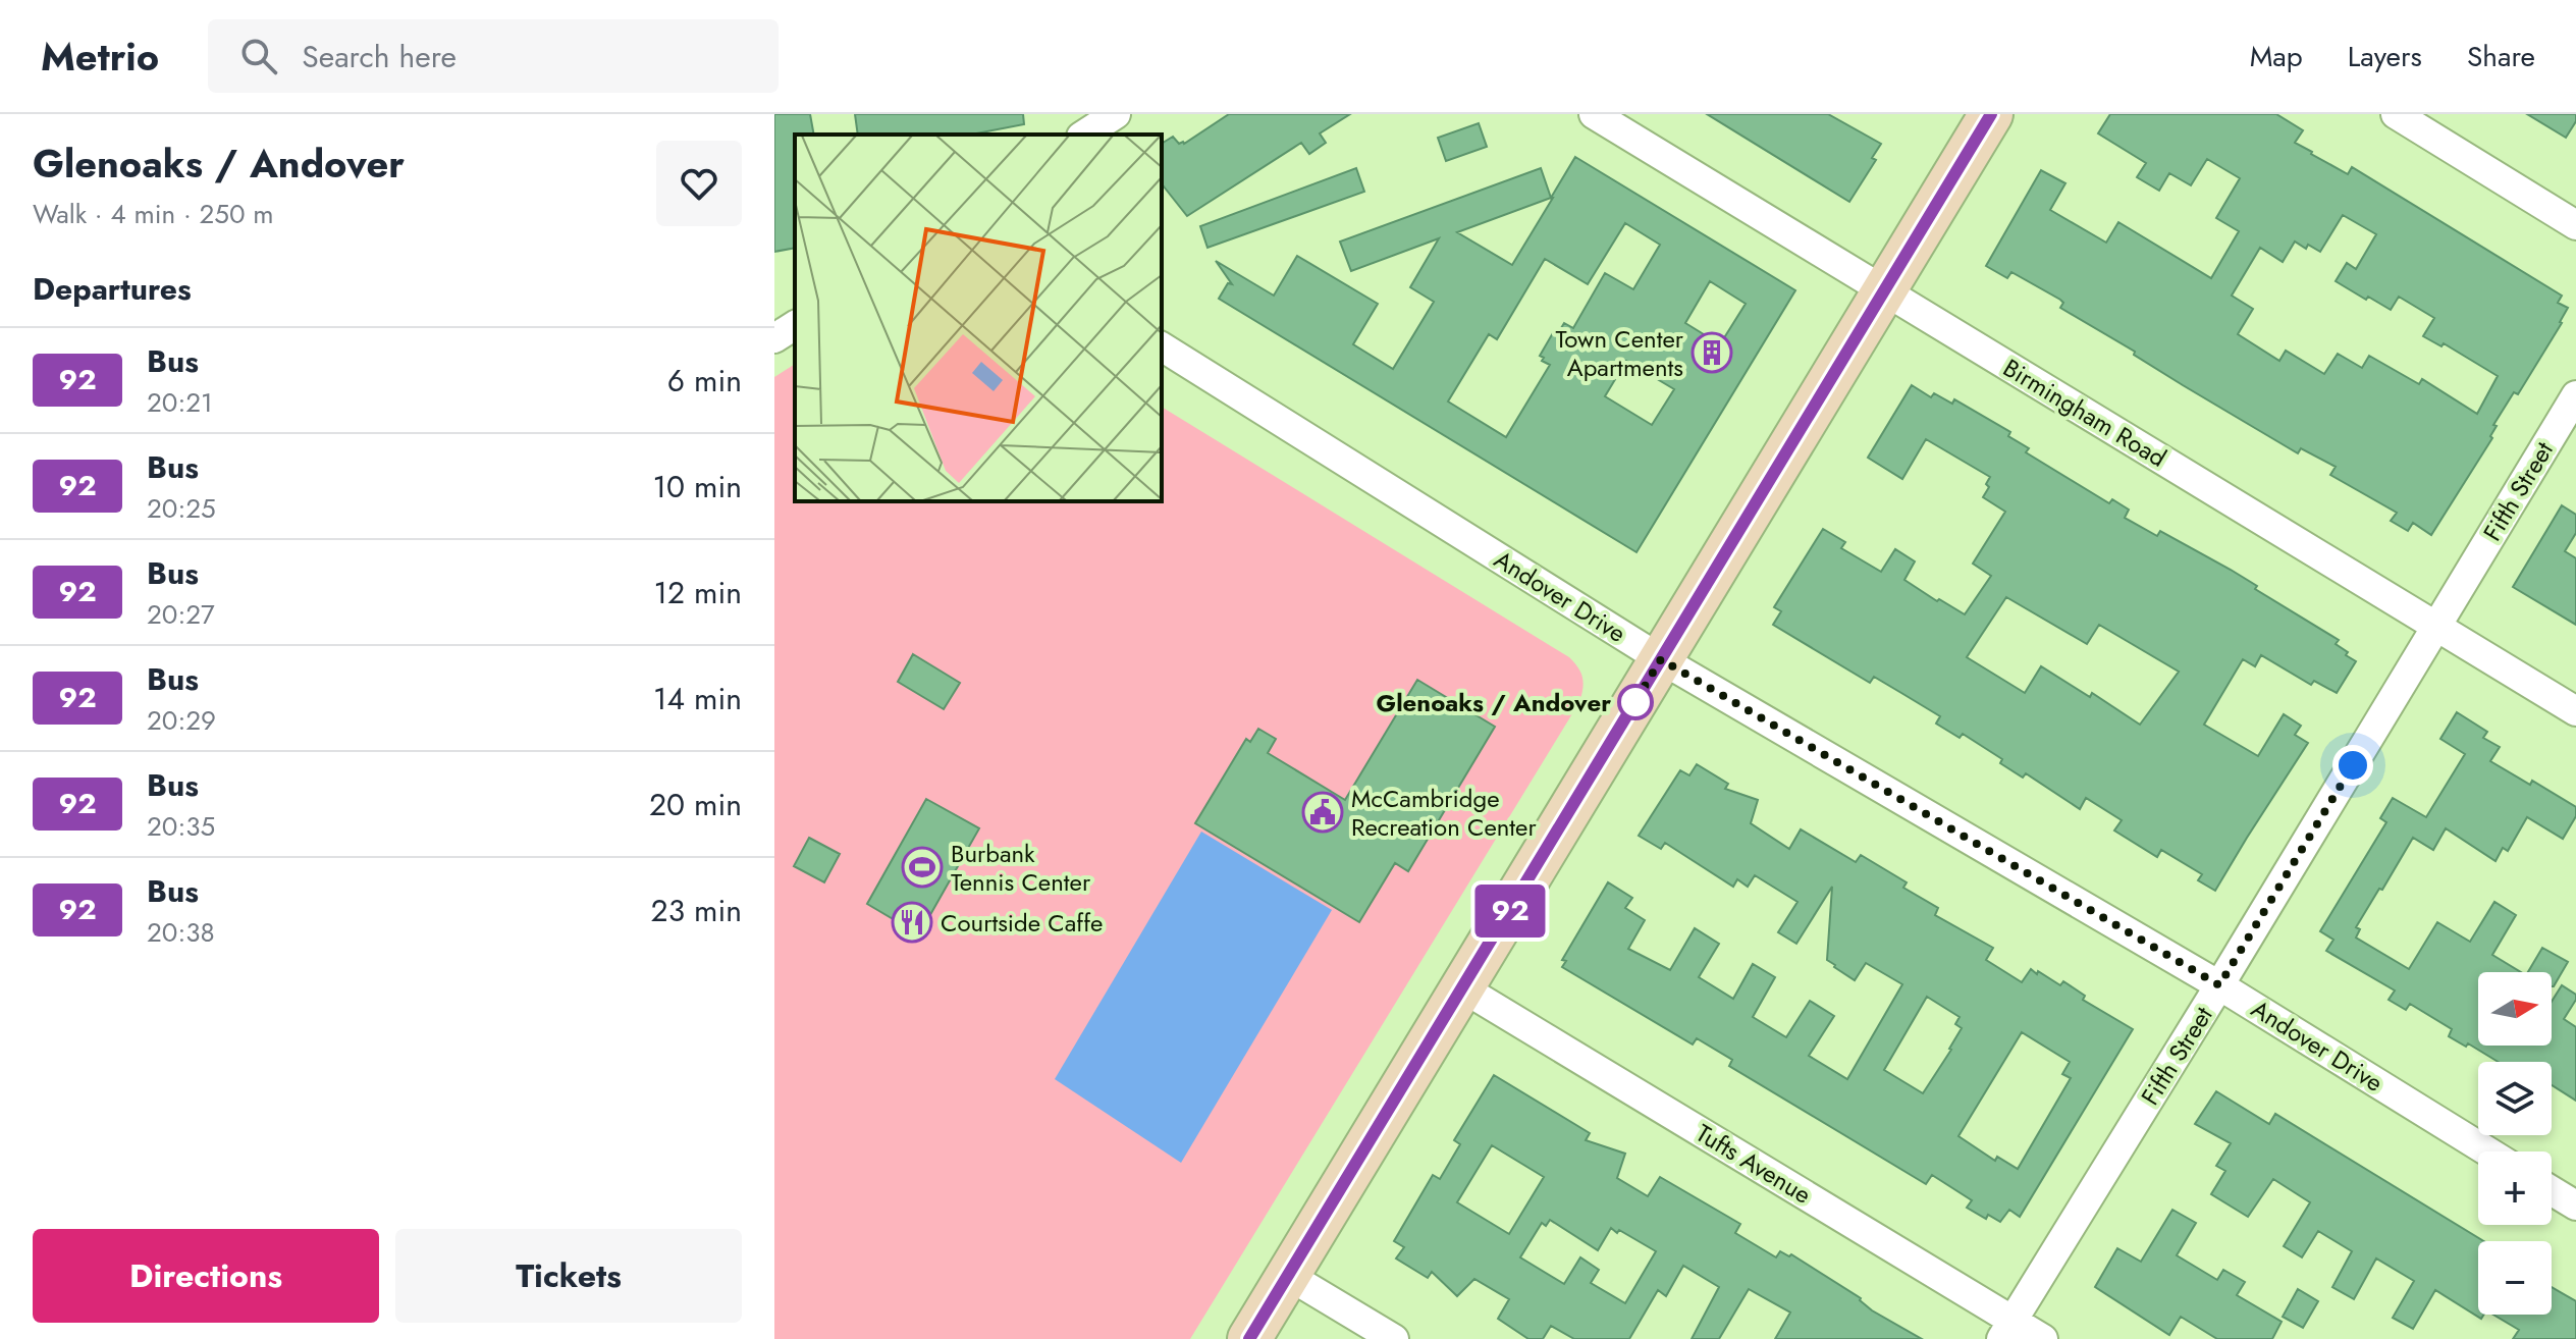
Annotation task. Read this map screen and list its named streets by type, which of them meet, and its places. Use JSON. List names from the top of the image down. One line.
{"streets":{"street":["Birmingham Road","Fifth Street","Andover Drive","Tufts Avenue"]},"crossings":[["Birmingham Road","Fifth Street"],["Fifth Street","Andover Drive"],["Fifth Street","Tufts Avenue"]],"places":{"building":["Town Center Apartments"],"other":["Glenoaks / Andover"],"public building":["McCambridge Recreation Center"],"sports":["Burbank Tennis Center"],"restaurant":["Courtside Caffe"]},"lines":["bus line 92"],"north":"right","page":{"header":"Metrio","search":"Search here","nav":["Map","Layers","Share"],"heading":[["Glenoaks / Andover","Walk · 4 min · 250 m"],"Departures"],"on_map":"92","list":[{"mark":"92","name":"Bus","note":"20:21","value":"6 min"},{"mark":"92","name":"Bus","note":"20:25","value":"10 min"},{"mark":"92","name":"Bus","note":"20:27","value":"12 min"},{"mark":"92","name":"Bus","note":"20:29","value":"14 min"},{"mark":"92","name":"Bus","note":"20:35","value":"20 min"},{"mark":"92","name":"Bus","note":"20:38","value":"23 min"}],"map_buttons":["+","−"],"buttons":["Directions","Tickets"]}}
